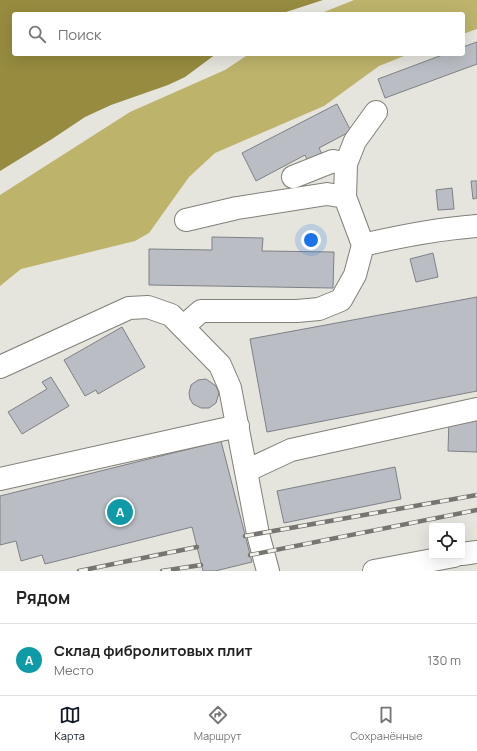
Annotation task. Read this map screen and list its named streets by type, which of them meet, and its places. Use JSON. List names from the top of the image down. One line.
{"page":{"search":"Поиск","pins":"A","heading":"Рядом","list":[{"mark":"A","name":"Склад фибролитовых плит","note":"Место","value":"130 m"}],"nav":["Карта","Маршрут","Сохранённые"]}}
